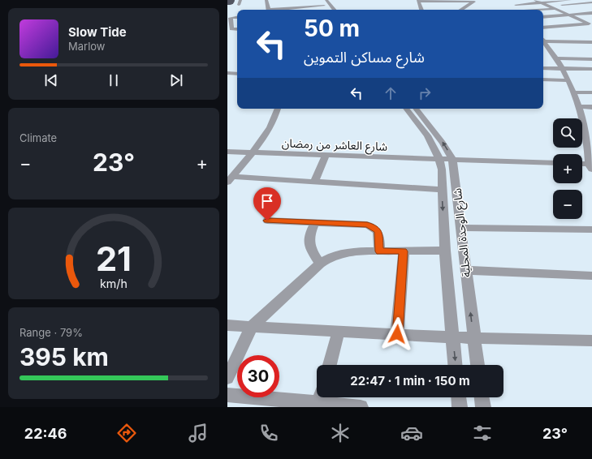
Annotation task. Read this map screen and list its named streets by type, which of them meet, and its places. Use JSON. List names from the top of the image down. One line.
{"streets":{"street":["شارع العاشر من رمضان","شارع الوحدة المحلية"]},"crossings":[["شارع العاشر من رمضان","شارع الوحدة المحلية"]],"page":{"turn":["50 m","شارع مساكن التموين"],"song":["Slow Tide","Marlow"],"tile":["Climate",["Range · 79%","395 km"]],"map_buttons":["+","−"],"heat":["−","23°","+"],"limit":"30","trip":"22:47 · 1 min · 150 m","tabs":["22:46","23°"],"gauge":["21","km/h"]}}
